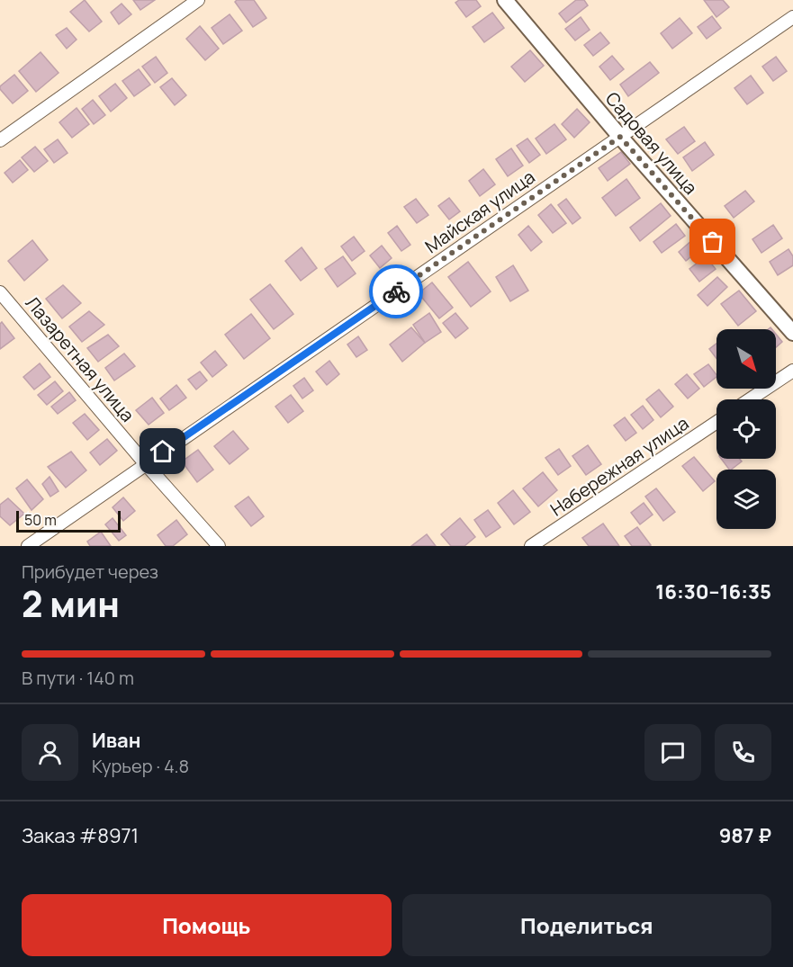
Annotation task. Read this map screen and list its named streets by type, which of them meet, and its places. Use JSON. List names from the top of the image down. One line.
{"streets":{"street":["Садовая улица","Майская улица","Лазаретная улица","Набережная улица"]},"crossings":[["Садовая улица","Майская улица"],["Майская улица","Лазаретная улица"]],"scale_bar":"50 m","north":"bottom right","page":{"scale":"50 m","heading":["2 мин","Прибудет через","16:30–16:35"],"panel":["Иван","Курьер · 4.8","Заказ #8971","987 ₽"],"bar":"В пути · 140 m","buttons":["Помощь","Поделиться"]}}
